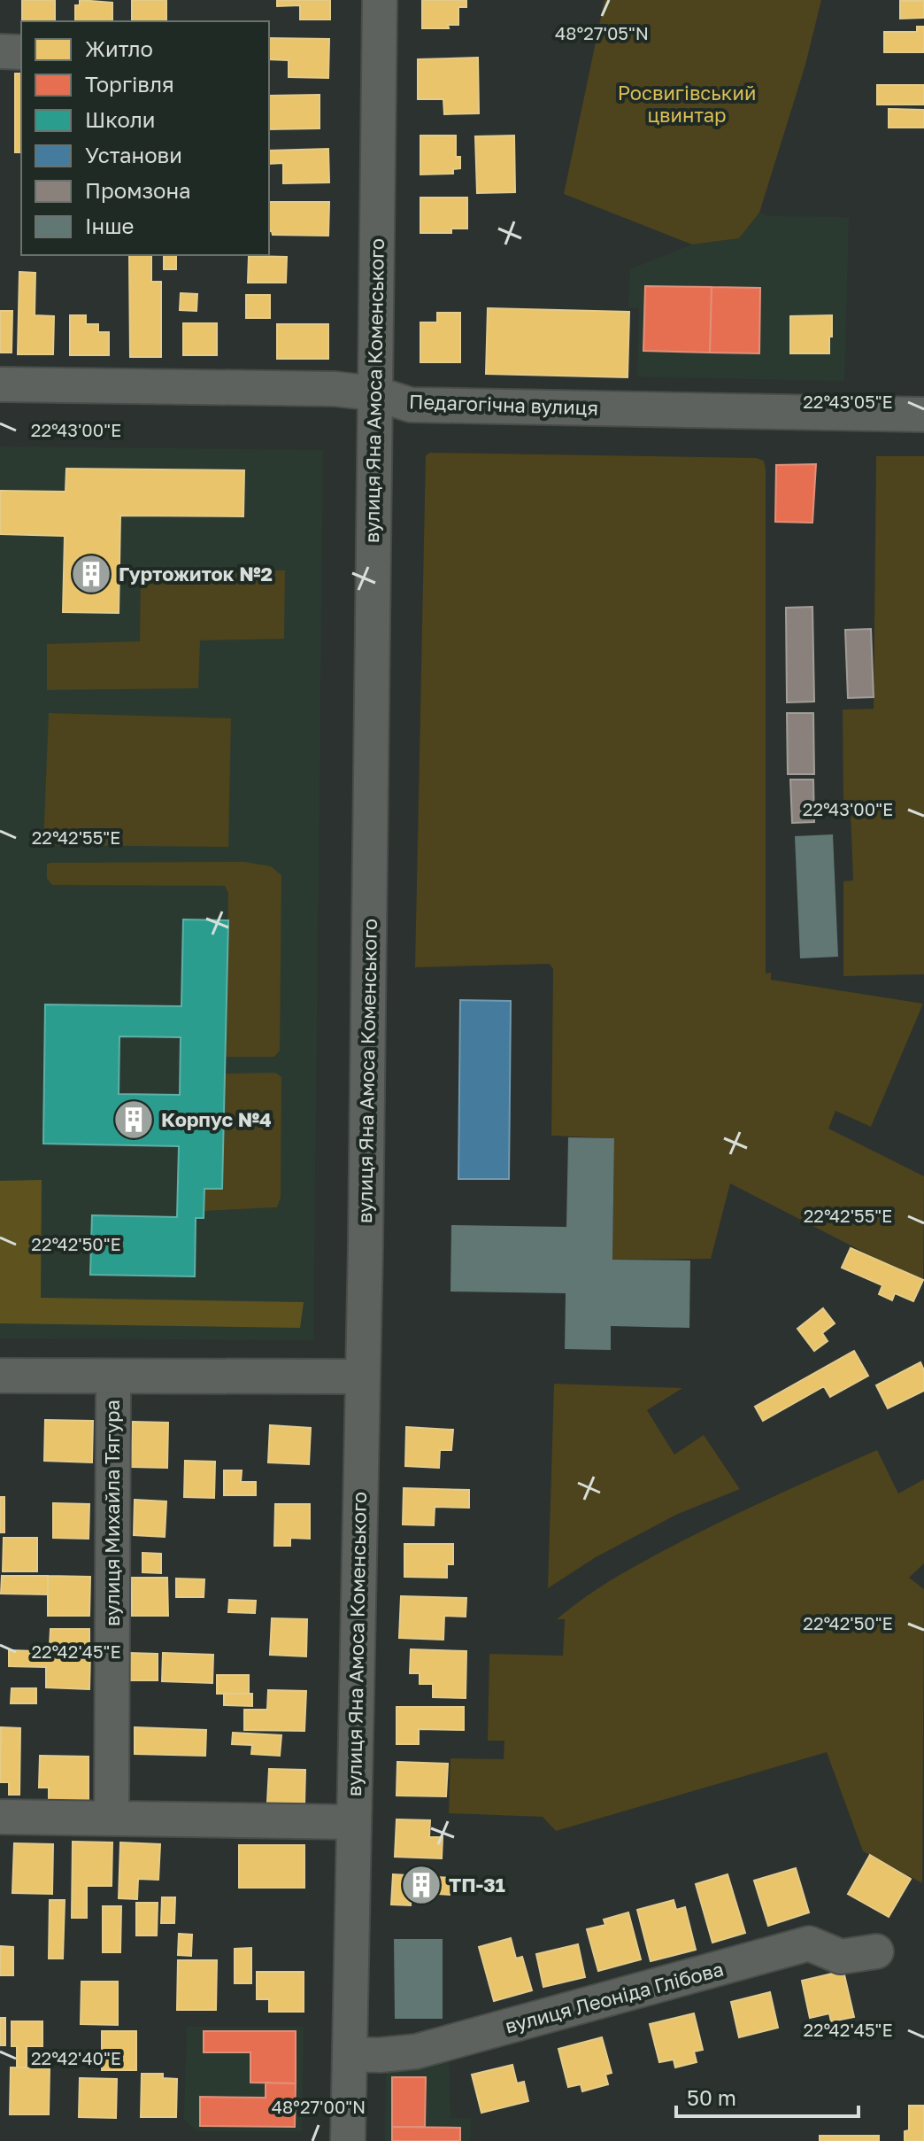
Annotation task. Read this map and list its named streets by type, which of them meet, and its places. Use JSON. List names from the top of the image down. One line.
{"streets":{"street":["вулиця Яна Амоса Коменського","Педагогічна вулиця","вулиця Михайла Тягура","вулиця Леоніда Глібова"]},"crossings":[["вулиця Яна Амоса Коменського","Педагогічна вулиця"],["вулиця Яна Амоса Коменського","вулиця Леоніда Глібова"]],"parks":["Росвигівський цвинтар"],"places":{"building":["Гуртожиток №2","Корпус №4","ТП-31"]},"legend":["Житло","Торгівля","Школи","Установи","Промзона","Інше"],"scale_bar":"50 m","coordinates":["48°27'05\"N","22°43'05\"E","22°43'00\"E","22°42'55\"E","22°42'50\"E","22°42'45\"E","22°42'40\"E","48°27'00\"N"]}
